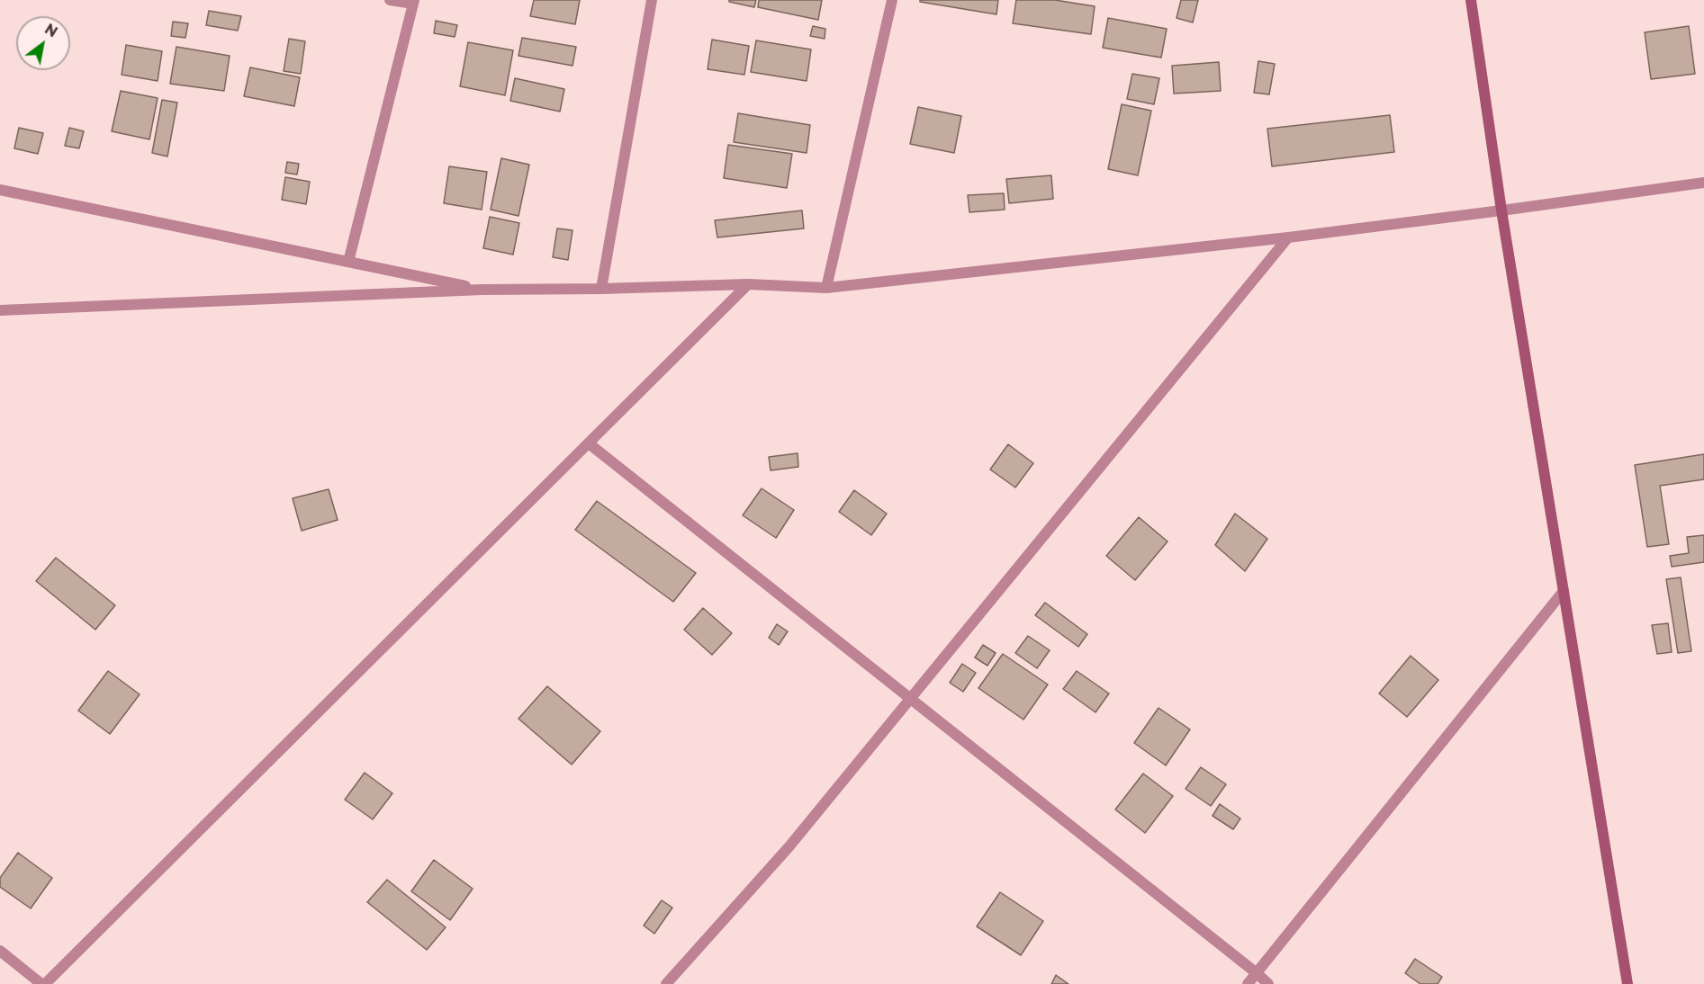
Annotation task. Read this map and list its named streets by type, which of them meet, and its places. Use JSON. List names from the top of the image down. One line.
{"north":"top right"}
